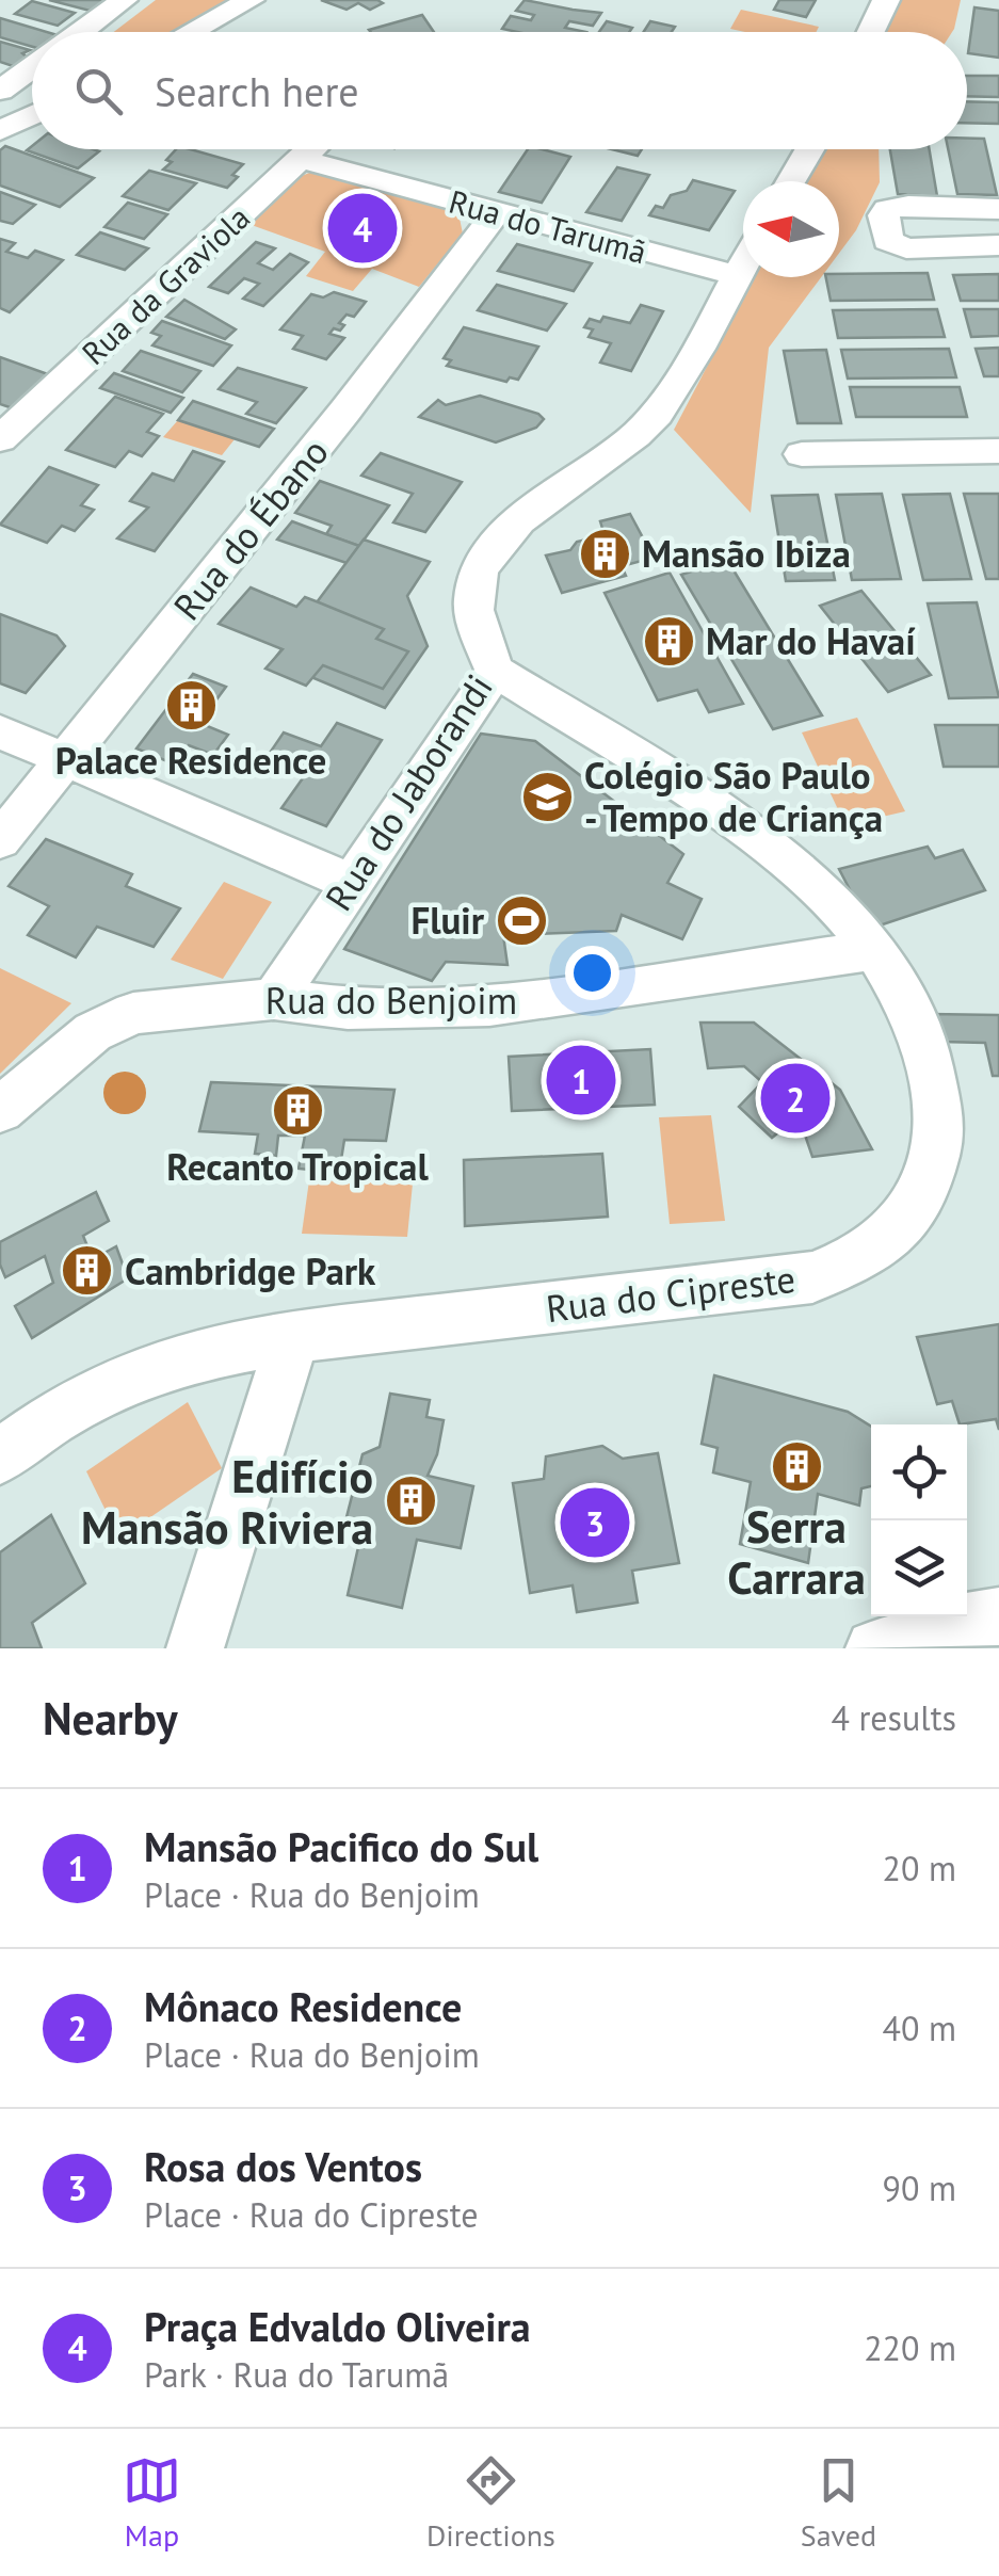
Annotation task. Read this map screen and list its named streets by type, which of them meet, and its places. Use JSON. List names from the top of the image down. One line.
{"streets":{"street":["Rua do Tarumã","Rua da Graviola","Rua do Ébano","Rua do Jaborandi","Rua do Benjoim","Rua do Cipreste"]},"crossings":[["Rua do Tarumã","Rua da Graviola"],["Rua do Tarumã","Rua do Ébano"],["Rua do Tarumã","Rua do Jaborandi"],["Rua do Jaborandi","Rua do Benjoim"],["Rua do Jaborandi","Rua do Cipreste"],["Rua do Benjoim","Rua do Cipreste"]],"places":{"building":["Mansão Ibiza","Mar do Havaí","Palace Residence","Recanto Tropical","Cambridge Park","Serra Carrara","Edifício Mansão Riviera"],"school or university":["Colégio São Paulo - Tempo de Criança"],"sports":["Fluir"]},"north":"left","page":{"search":"Search here","pins":["4","1","2","3"],"heading":["Nearby","4 results"],"list":[{"mark":"1","name":"Mansão Pacifico do Sul","note":"Place · Rua do Benjoim","value":"20 m"},{"mark":"2","name":"Mônaco Residence","note":"Place · Rua do Benjoim","value":"40 m"},{"mark":"3","name":"Rosa dos Ventos","note":"Place · Rua do Cipreste","value":"90 m"},{"mark":"4","name":"Praça Edvaldo Oliveira","note":"Park · Rua do Tarumã","value":"220 m"}],"nav":["Map","Directions","Saved"]}}
